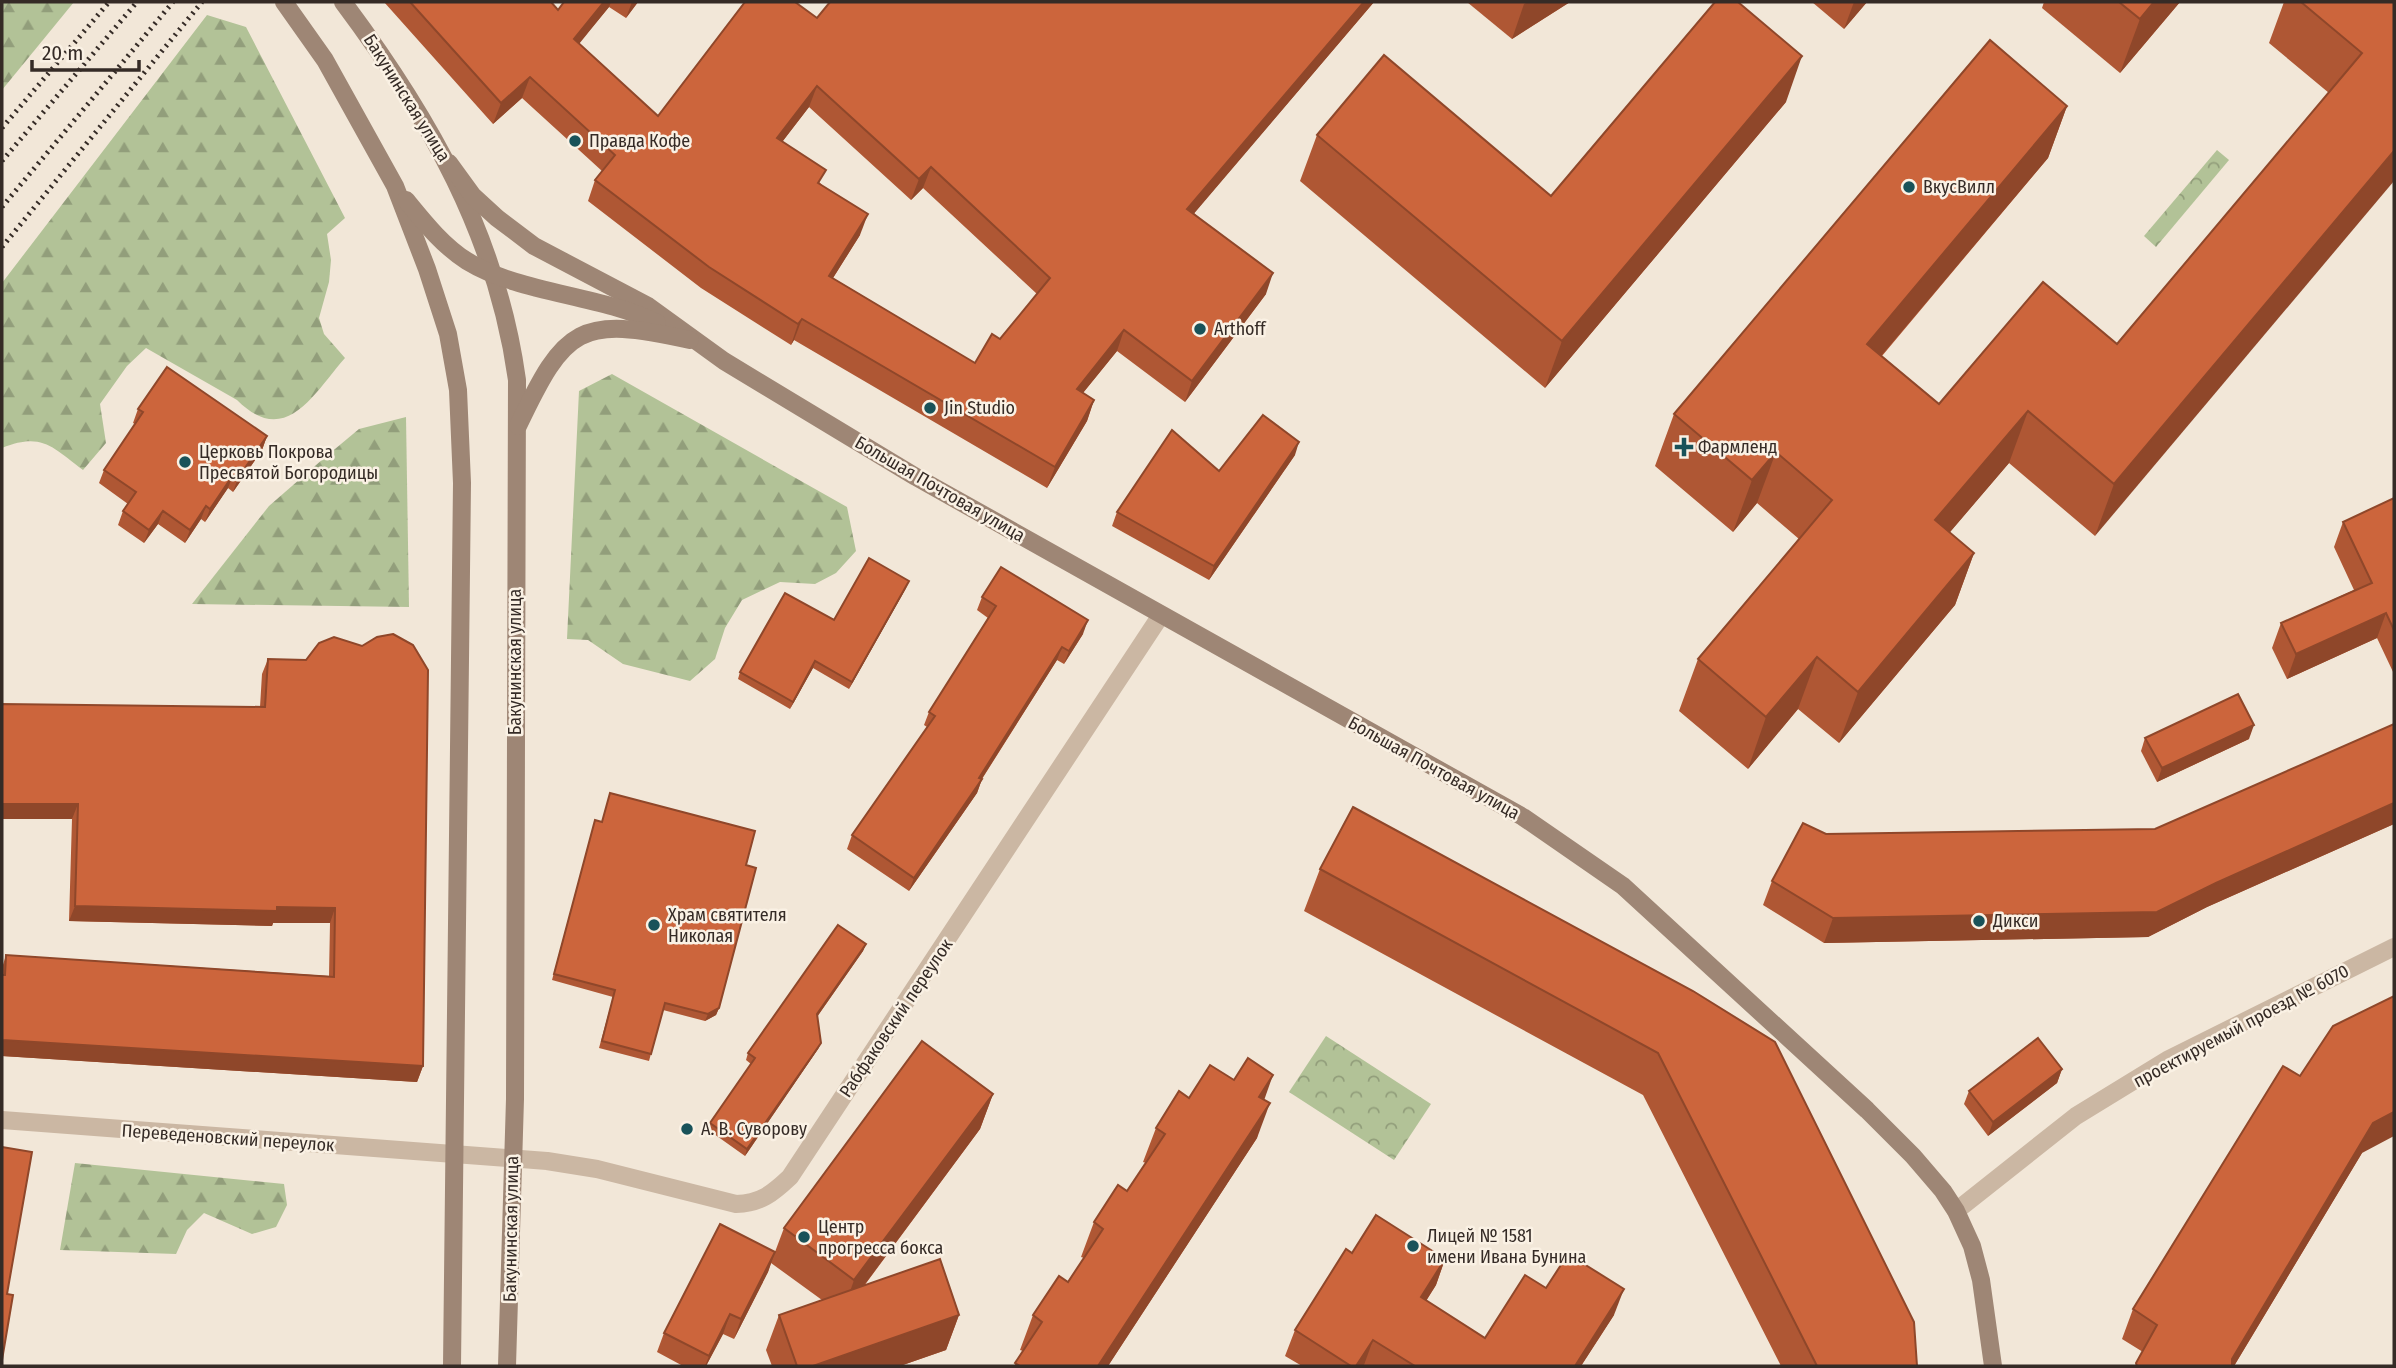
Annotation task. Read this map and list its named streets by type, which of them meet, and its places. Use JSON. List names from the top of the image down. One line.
{"streets":{"main road":["Бакунинская улица","Большая Почтовая улица"],"street":["Рабфаковский переулок","проектируемый проезд № 6070","Переведеновский переулок"]},"crossings":[["Бакунинская улица","Большая Почтовая улица"],["Бакунинская улица","Рабфаковский переулок"],["Большая Почтовая улица","Рабфаковский переулок"],["Большая Почтовая улица","проектируемый проезд № 6070"],["Рабфаковский переулок","Переведеновский переулок"]],"places":{"other":["Правда Кофе","ВкусВилл","Arthoff","Jin Studio","Церковь Покрова Пресвятой Богородицы","Дикси","Храм святителя Николая","А. В. Суворову","Центр прогресса бокса","Лицей № 1581 имени Ивана Бунина"],"health":["Фармленд"]},"scale_bar":"20 m"}
